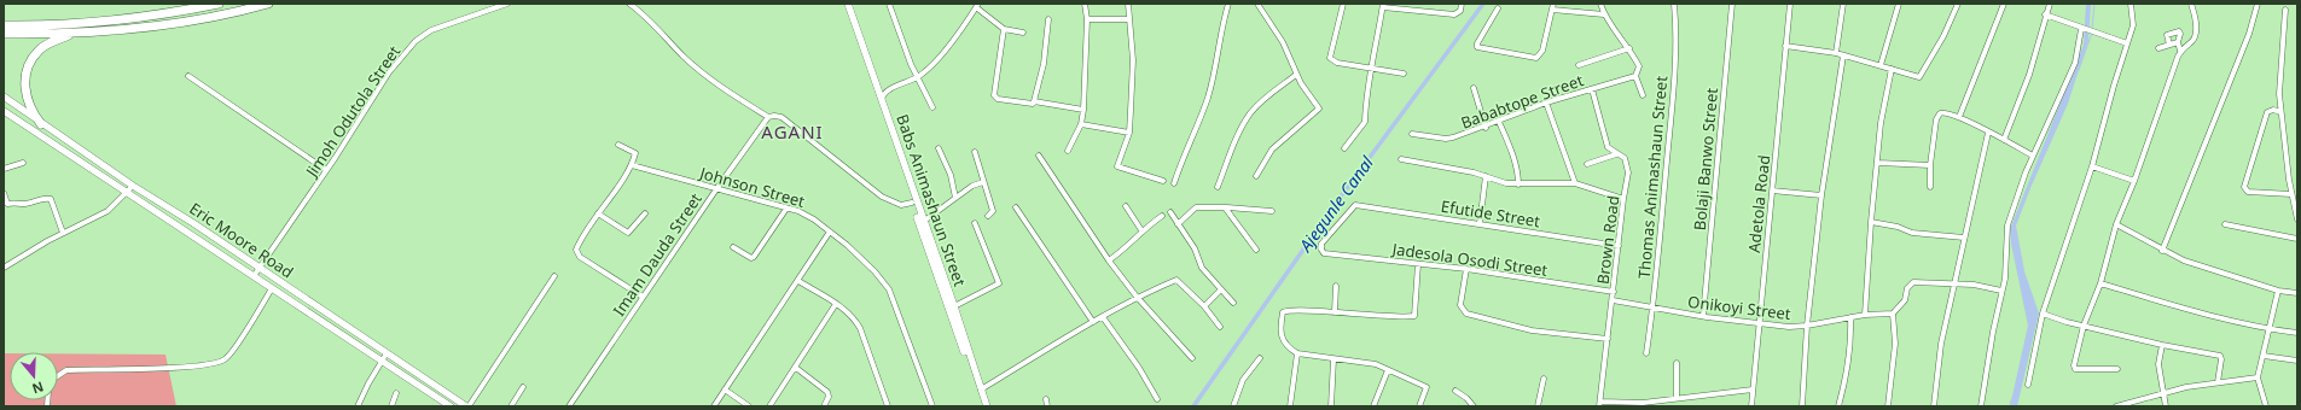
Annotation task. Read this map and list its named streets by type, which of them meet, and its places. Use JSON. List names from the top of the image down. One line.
{"streets":{"street":["Bababtope Street","Jimoh Odutola Street","Bolaji Banwo Street","Thomas Animashaun Street","Johnson Street","Babs Animashaun Street","Adetola Road","Efutide Street","Eric Moore Road","Brown Road","Imam Dauda Street","Jadesola Osodi Street","Onikoyi Street"]},"crossings":[["Bababtope Street","Brown Road"],["Jimoh Odutola Street","Eric Moore Road"],["Bolaji Banwo Street","Onikoyi Street"],["Thomas Animashaun Street","Onikoyi Street"],["Johnson Street","Imam Dauda Street"],["Adetola Road","Onikoyi Street"],["Efutide Street","Brown Road"],["Efutide Street","Jadesola Osodi Street"],["Brown Road","Jadesola Osodi Street"],["Brown Road","Onikoyi Street"]],"districts":["AGANI"],"water":["Ajegunle Canal"],"north":"bottom"}
